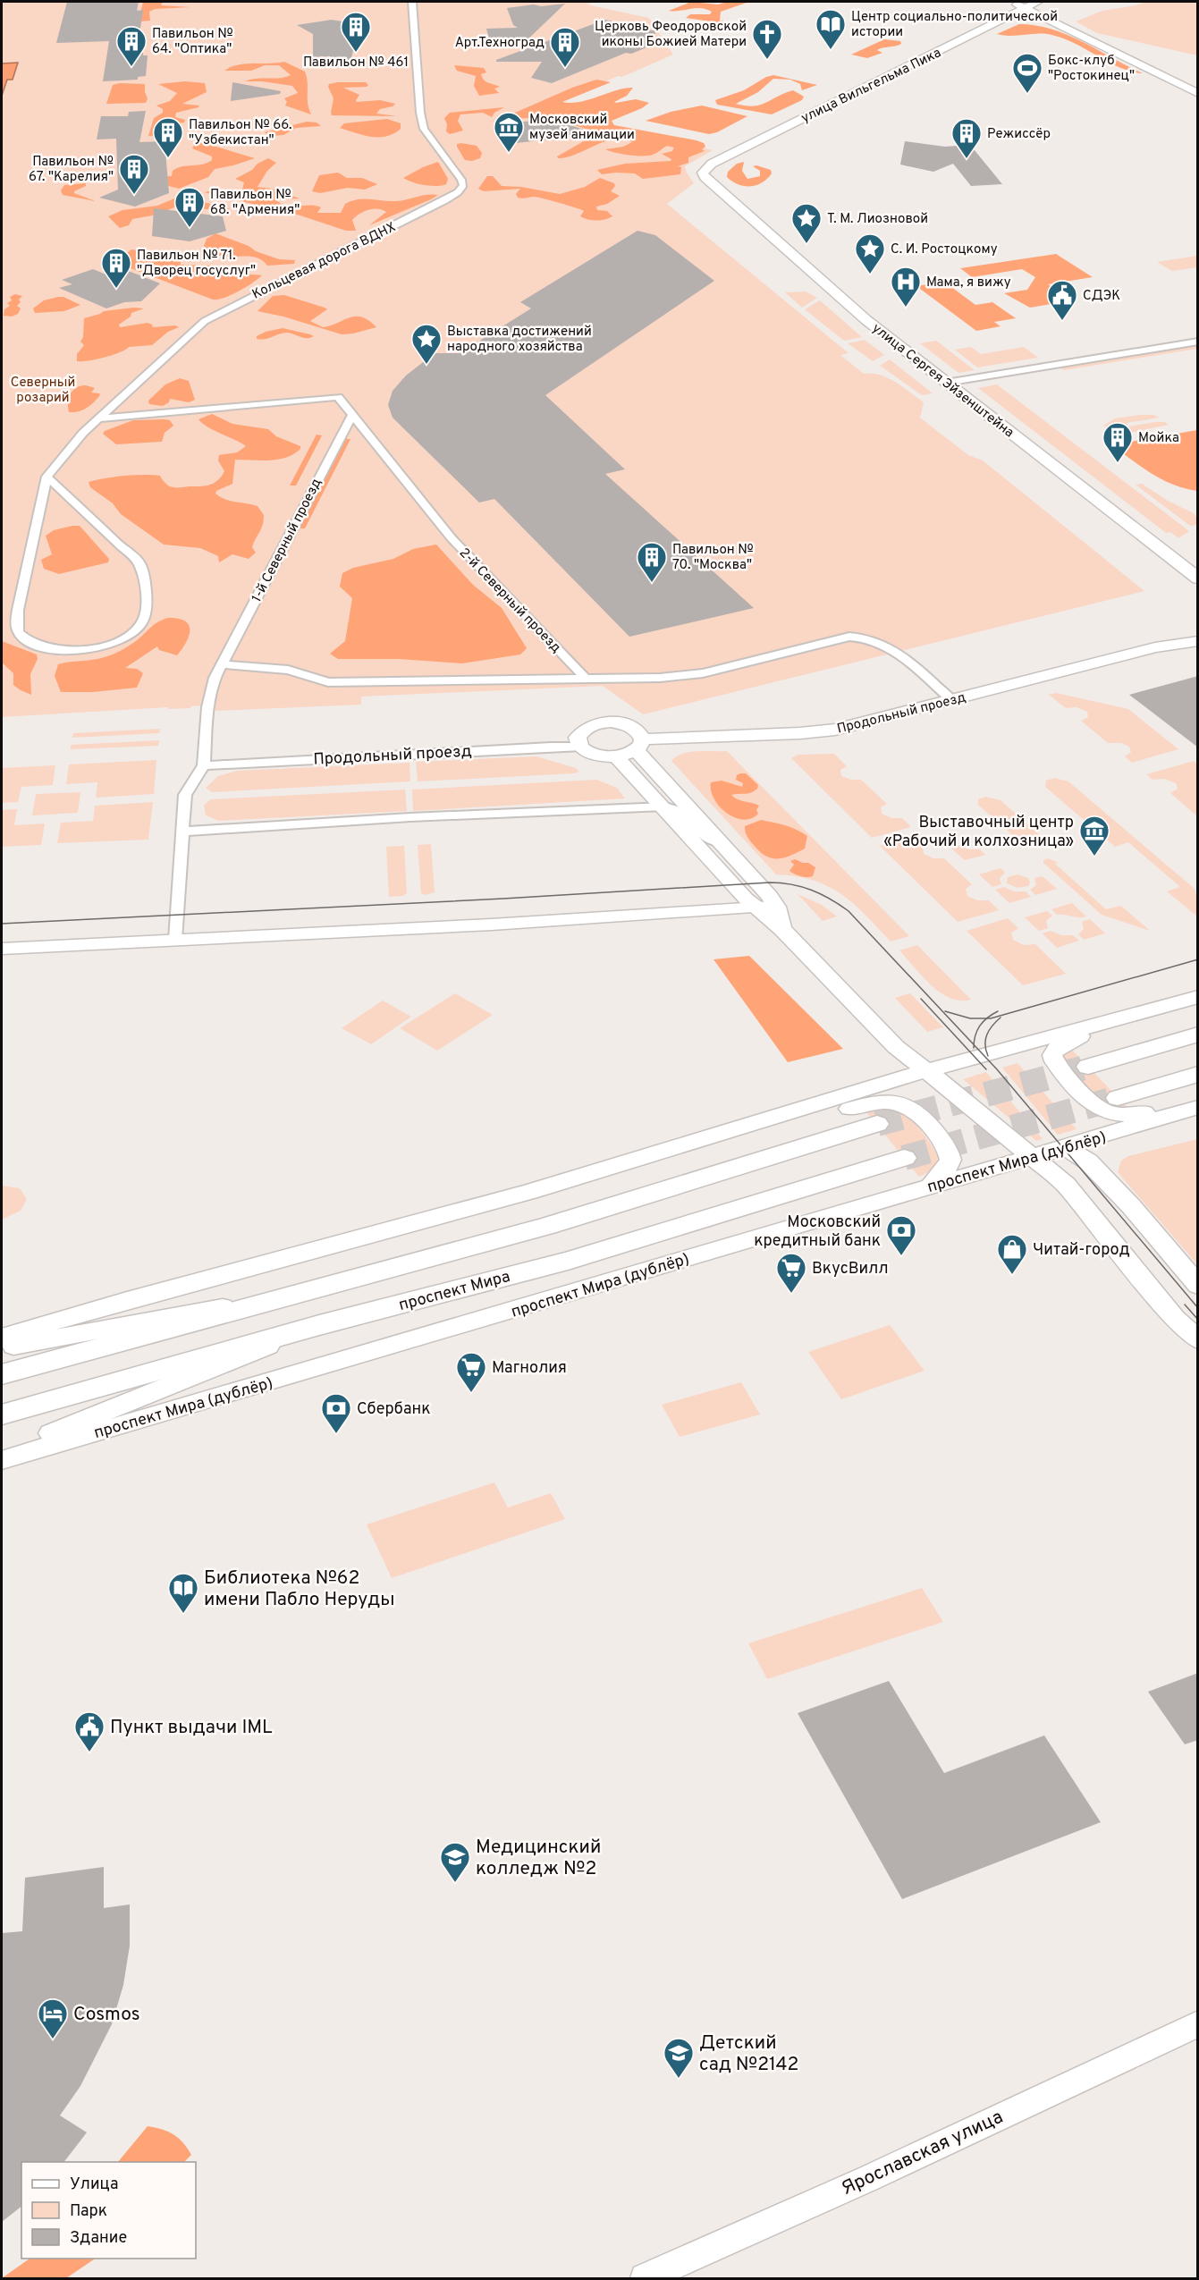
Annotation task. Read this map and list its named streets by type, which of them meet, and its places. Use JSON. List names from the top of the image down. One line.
{"streets":{"main road":["улица Вильгельма Пика","улица Сергея Эйзенштейна","Продольный проезд","проспект Мира (дублёр)","проспект Мира"],"street":["Кольцевая дорога ВДНХ","1-й Северный проезд","2-й Северный проезд","Ярославская улица"]},"crossings":[["улица Вильгельма Пика","улица Сергея Эйзенштейна"],["Кольцевая дорога ВДНХ","2-й Северный проезд"],["1-й Северный проезд","2-й Северный проезд"],["1-й Северный проезд","Продольный проезд"]],"parks":["Северный розарий"],"places":{"library":["Центр социально-политической истории","Библиотека №62 имени Пабло Неруды"],"building":["Павильон № 461","Павильон № 64. \"Оптика\"","Арт.Техноград","Павильон № 66. \"Узбекистан\"","Режиссёр","Павильон № 67. \"Карелия\"","Павильон № 68. \"Армения\"","Павильон № 71. \"Дворец госуслуг\"","Мойка","Павильон № 70. \"Москва\""],"church":["Церковь Феодоровской иконы Божией Матери"],"sports":["Бокс-клуб \"Ростокинец\""],"museum":["Московский музей анимации","Выставочный центр «Рабочий и колхозница»"],"place":["Т. М. Лиозновой","С. И. Ростоцкому","Выставка достижений народного хозяйства"],"hospital":["Мама, я вижу"],"public building":["СДЭК","Пункт выдачи IML"],"bank":["Московский кредитный банк","Сбербанк"],"shop":["Читай-город"],"supermarket":["ВкусВилл","Магнолия"],"school or university":["Медицинский колледж №2","Детский сад №2142"],"hotel":["Cosmos"]},"legend":["Улица","Парк","Здание"]}
